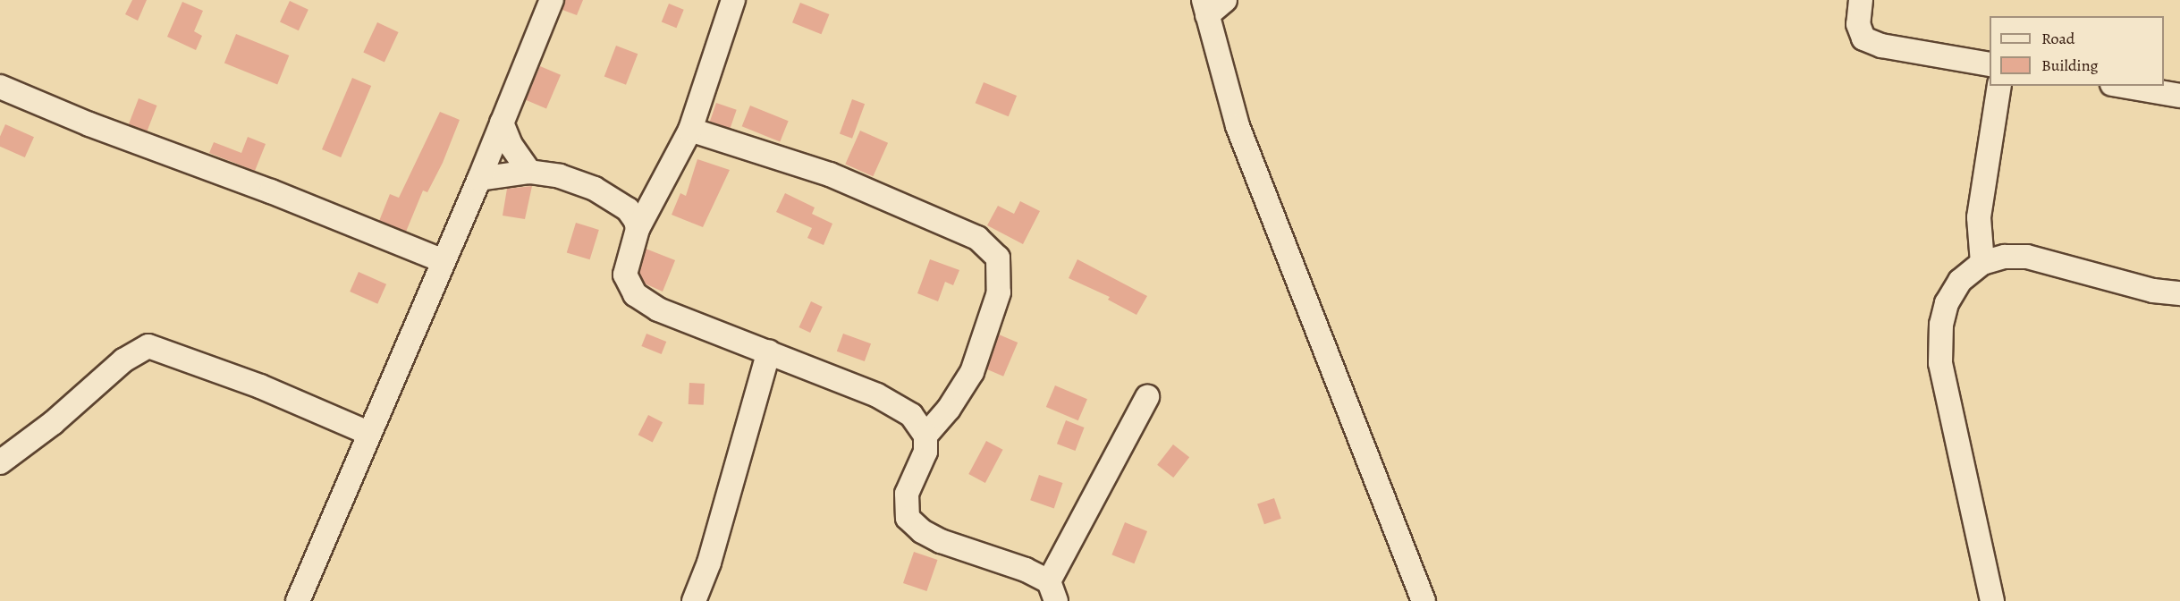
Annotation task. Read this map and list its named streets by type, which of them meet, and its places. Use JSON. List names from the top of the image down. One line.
{"legend":["Road","Building"]}
